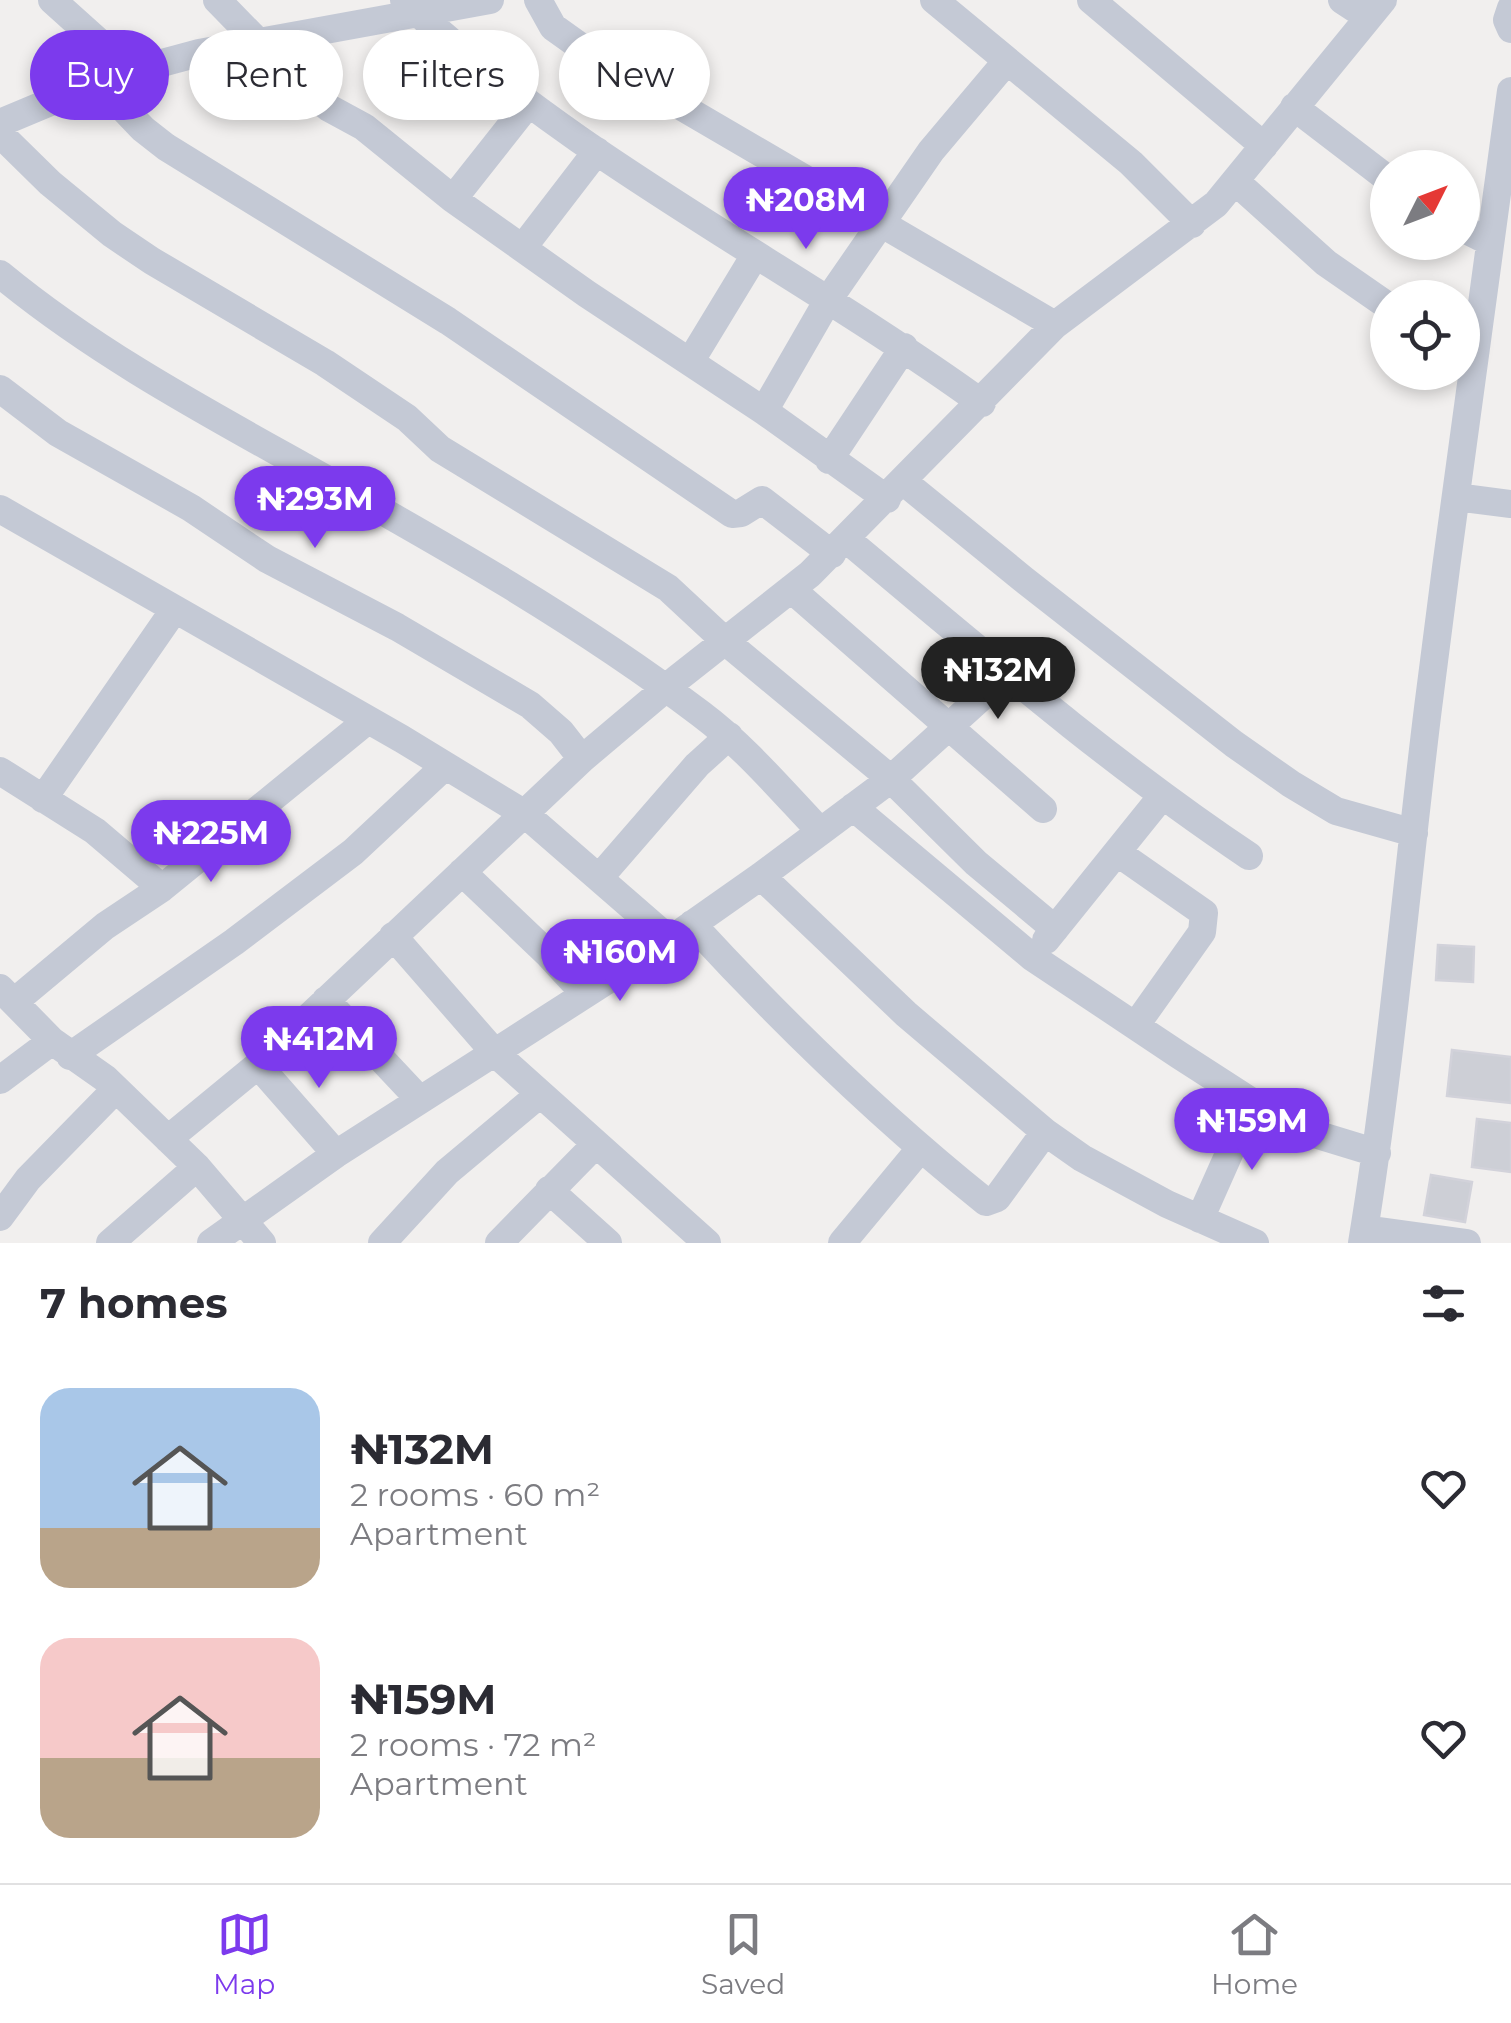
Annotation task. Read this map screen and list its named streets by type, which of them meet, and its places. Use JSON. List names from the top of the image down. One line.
{"north":"top right","page":{"chip":["Buy","Rent","Filters","New"],"price":["₦208M","₦293M","₦132M","₦225M","₦160M","₦412M","₦159M"],"heading":"7 homes","list":[{"name":"₦132M","note":"2 rooms · 60 m² · Apartment"},{"name":"₦159M","note":"2 rooms · 72 m² · Apartment"}],"tabs":["Map","Saved","Home"]}}
